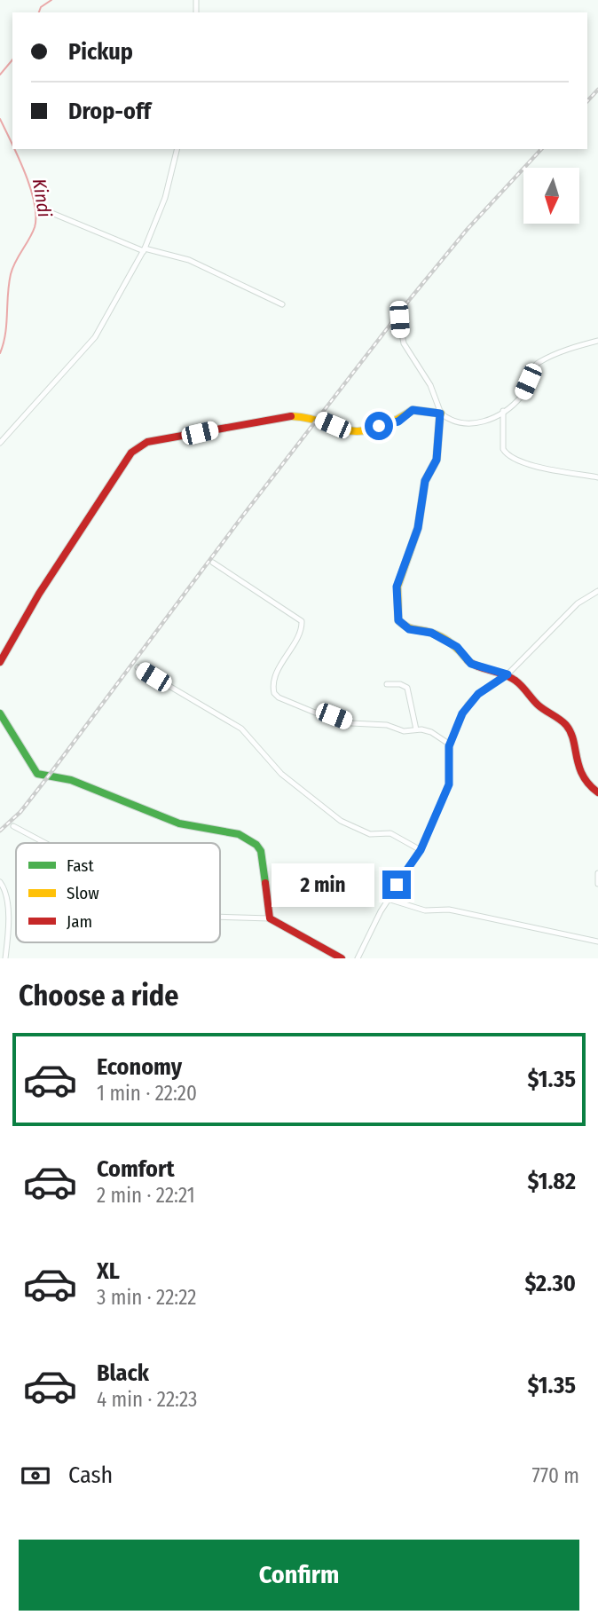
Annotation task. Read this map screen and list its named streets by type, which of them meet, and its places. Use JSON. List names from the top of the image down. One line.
{"water":["Kindi"],"legend":["Fast","Slow","Jam"],"north":"bottom","page":{"banner":["Pickup","Drop-off"],"bubble":"2 min","heading":"Choose a ride","list":[{"name":"Economy","note":"1 min · 22:20","value":"$1.35"},{"name":"Comfort","note":"2 min · 22:21","value":"$1.82"},{"name":"XL","note":"3 min · 22:22","value":"$2.30"},{"name":"Black","note":"4 min · 22:23","value":"$1.35"}],"pay":["Cash","770 m"],"buttons":"Confirm"}}
